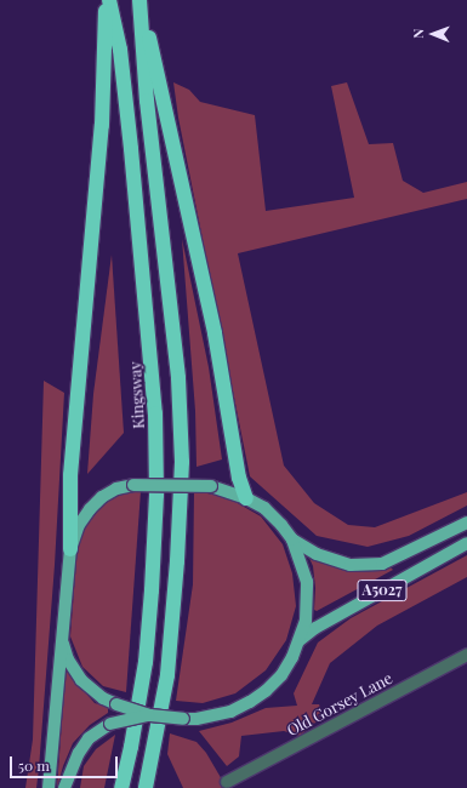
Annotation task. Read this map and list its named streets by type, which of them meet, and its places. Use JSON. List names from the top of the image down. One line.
{"streets":{"highway":["Kingsway"],"main road":["A5027"],"street":["Old Gorsey Lane"]},"scale_bar":"50 m","north":"left"}
